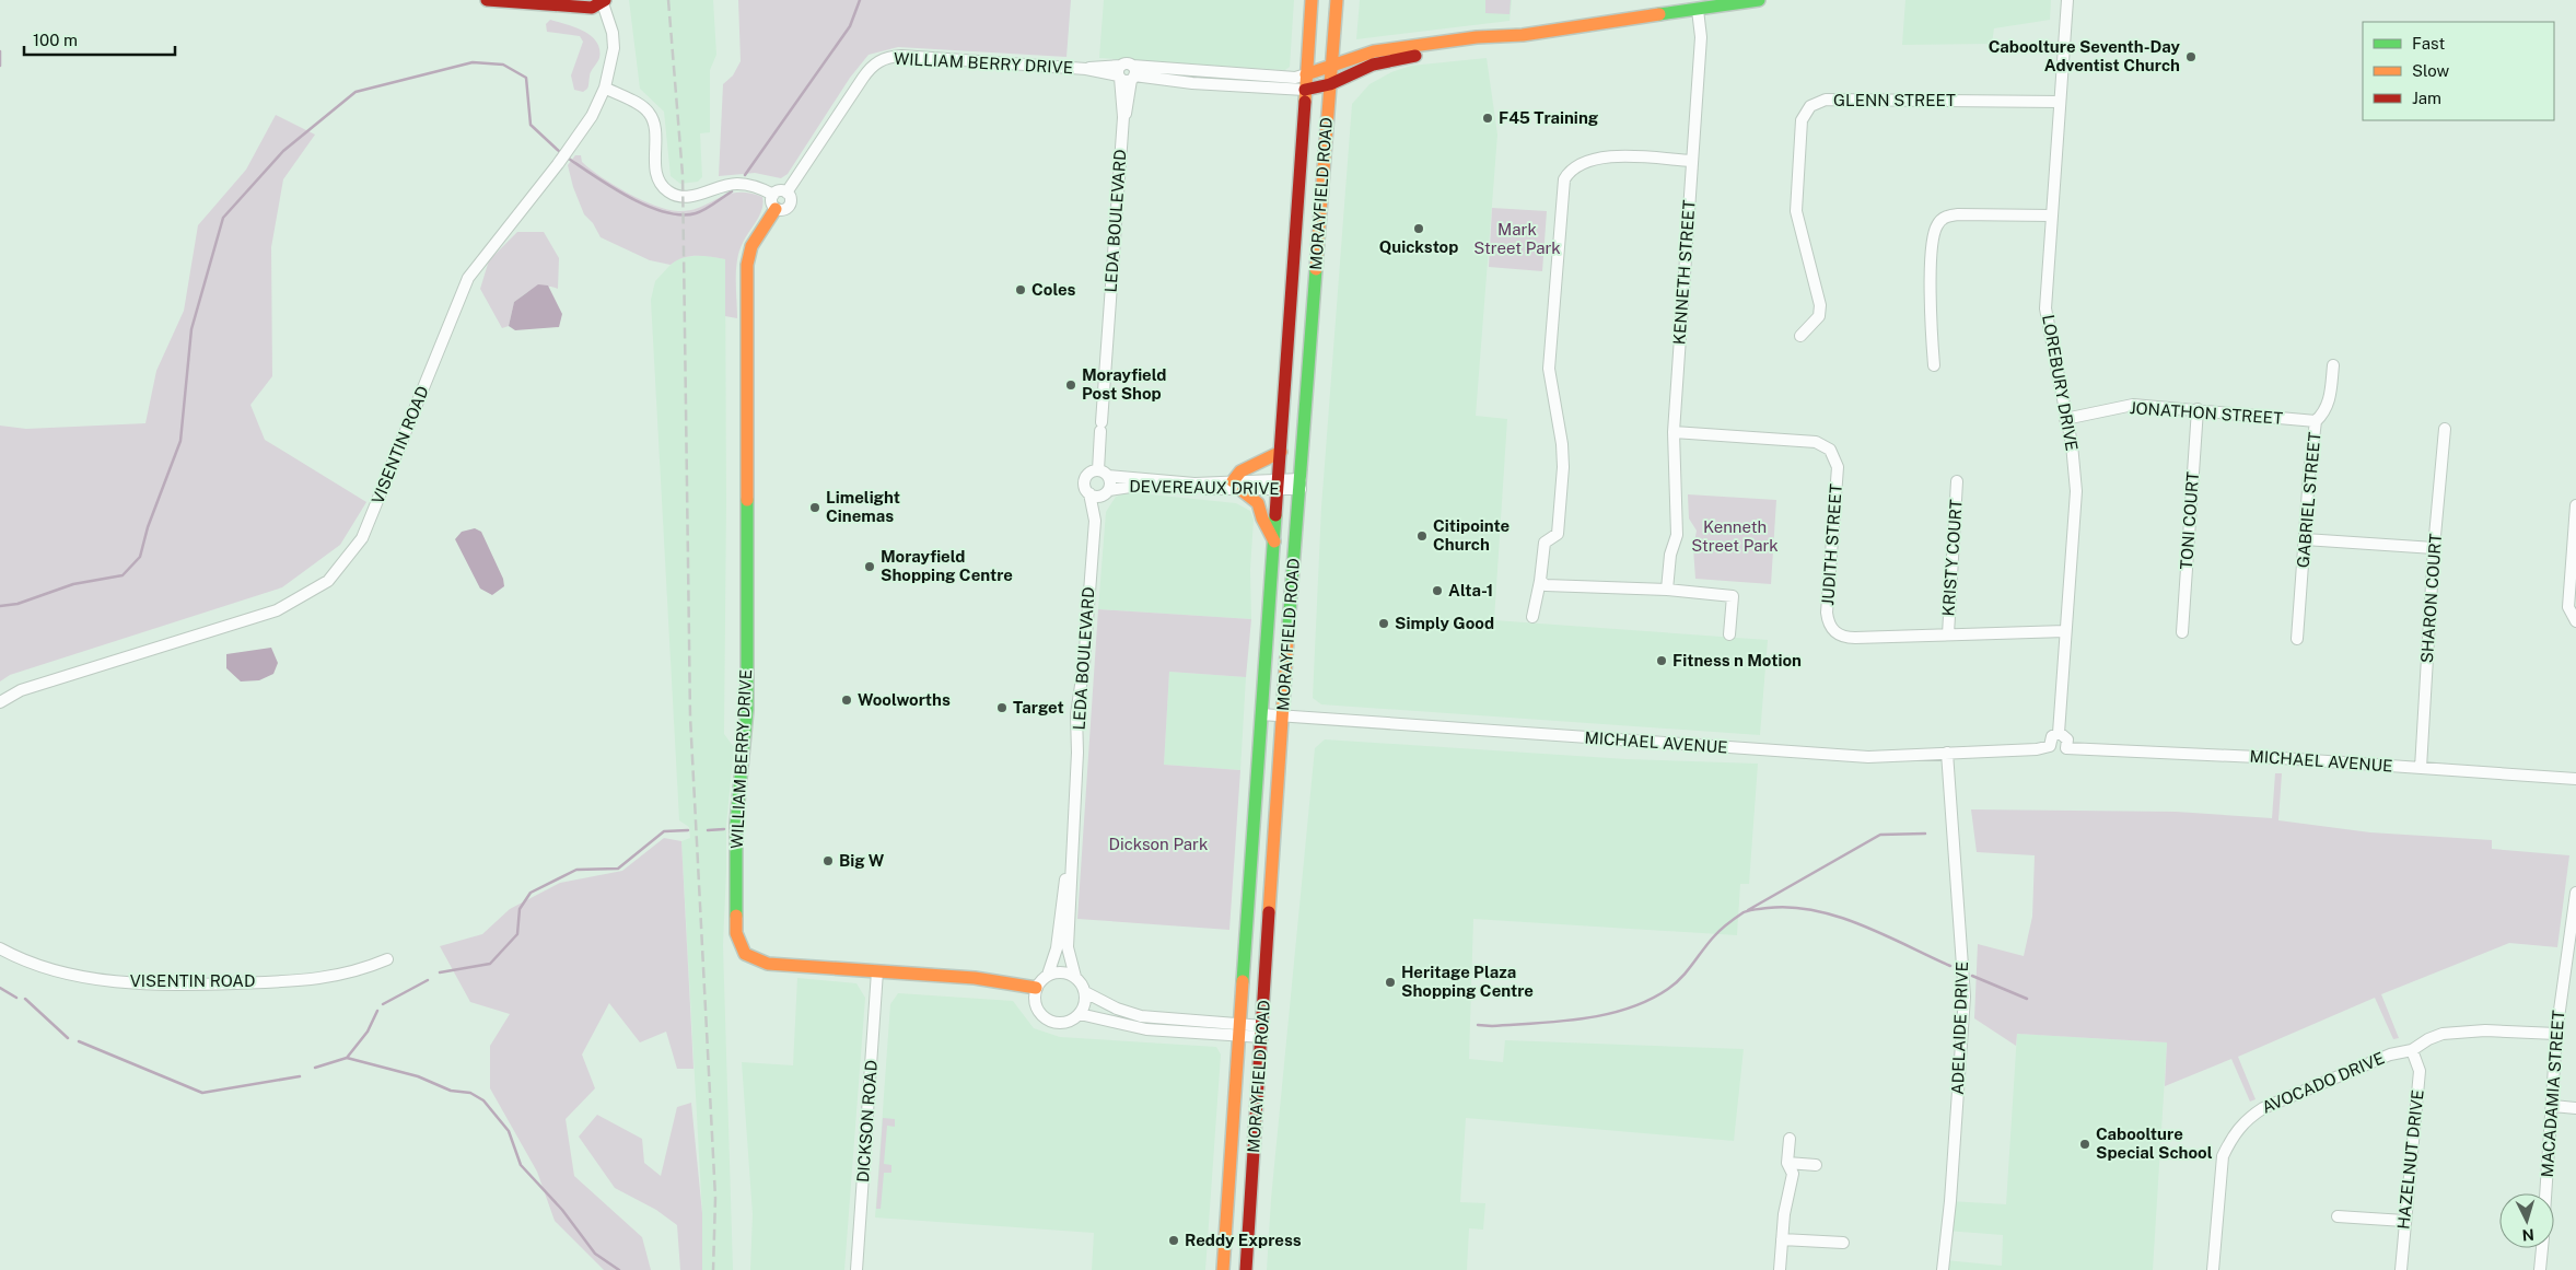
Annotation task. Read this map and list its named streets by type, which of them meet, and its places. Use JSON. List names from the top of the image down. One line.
{"streets":{"main road":["WILLIAM BERRY DRIVE","MORAYFIELD ROAD"],"street":["GLENN STREET","LEDA BOULEVARD","KENNETH STREET","LOREBURY DRIVE","JONATHON STREET","VISENTIN ROAD","DEVEREAUX DRIVE","GABRIEL STREET","TONI COURT","JUDITH STREET","KRISTY COURT","SHARON COURT","MICHAEL AVENUE","ADELAIDE DRIVE","AVOCADO DRIVE","MACADAMIA STREET","DICKSON ROAD","HAZELNUT DRIVE"]},"crossings":[["WILLIAM BERRY DRIVE","MORAYFIELD ROAD"],["WILLIAM BERRY DRIVE","LEDA BOULEVARD"],["WILLIAM BERRY DRIVE","DICKSON ROAD"],["GLENN STREET","LOREBURY DRIVE"],["MORAYFIELD ROAD","DEVEREAUX DRIVE"],["MORAYFIELD ROAD","MICHAEL AVENUE"],["LEDA BOULEVARD","DEVEREAUX DRIVE"],["KENNETH STREET","JUDITH STREET"],["LOREBURY DRIVE","JONATHON STREET"],["LOREBURY DRIVE","JUDITH STREET"],["LOREBURY DRIVE","MICHAEL AVENUE"],["JONATHON STREET","GABRIEL STREET"],["JONATHON STREET","TONI COURT"],["JUDITH STREET","KRISTY COURT"],["SHARON COURT","MICHAEL AVENUE"],["MICHAEL AVENUE","ADELAIDE DRIVE"],["AVOCADO DRIVE","MACADAMIA STREET"],["AVOCADO DRIVE","HAZELNUT DRIVE"]],"parks":["Mark Street Park","Kenneth Street Park","Dickson Park"],"places":["Caboolture Seventh-Day Adventist Church","F45 Training","Quickstop","Coles","Morayfield Post Shop","Limelight Cinemas","Citipointe Church","Morayfield Shopping Centre","Alta-1","Simply Good","Fitness n Motion","Woolworths","Target","Big W","Heritage Plaza Shopping Centre","Caboolture Special School","Reddy Express"],"legend":["Fast","Slow","Jam"],"scale_bar":"100 m","north":"bottom"}
